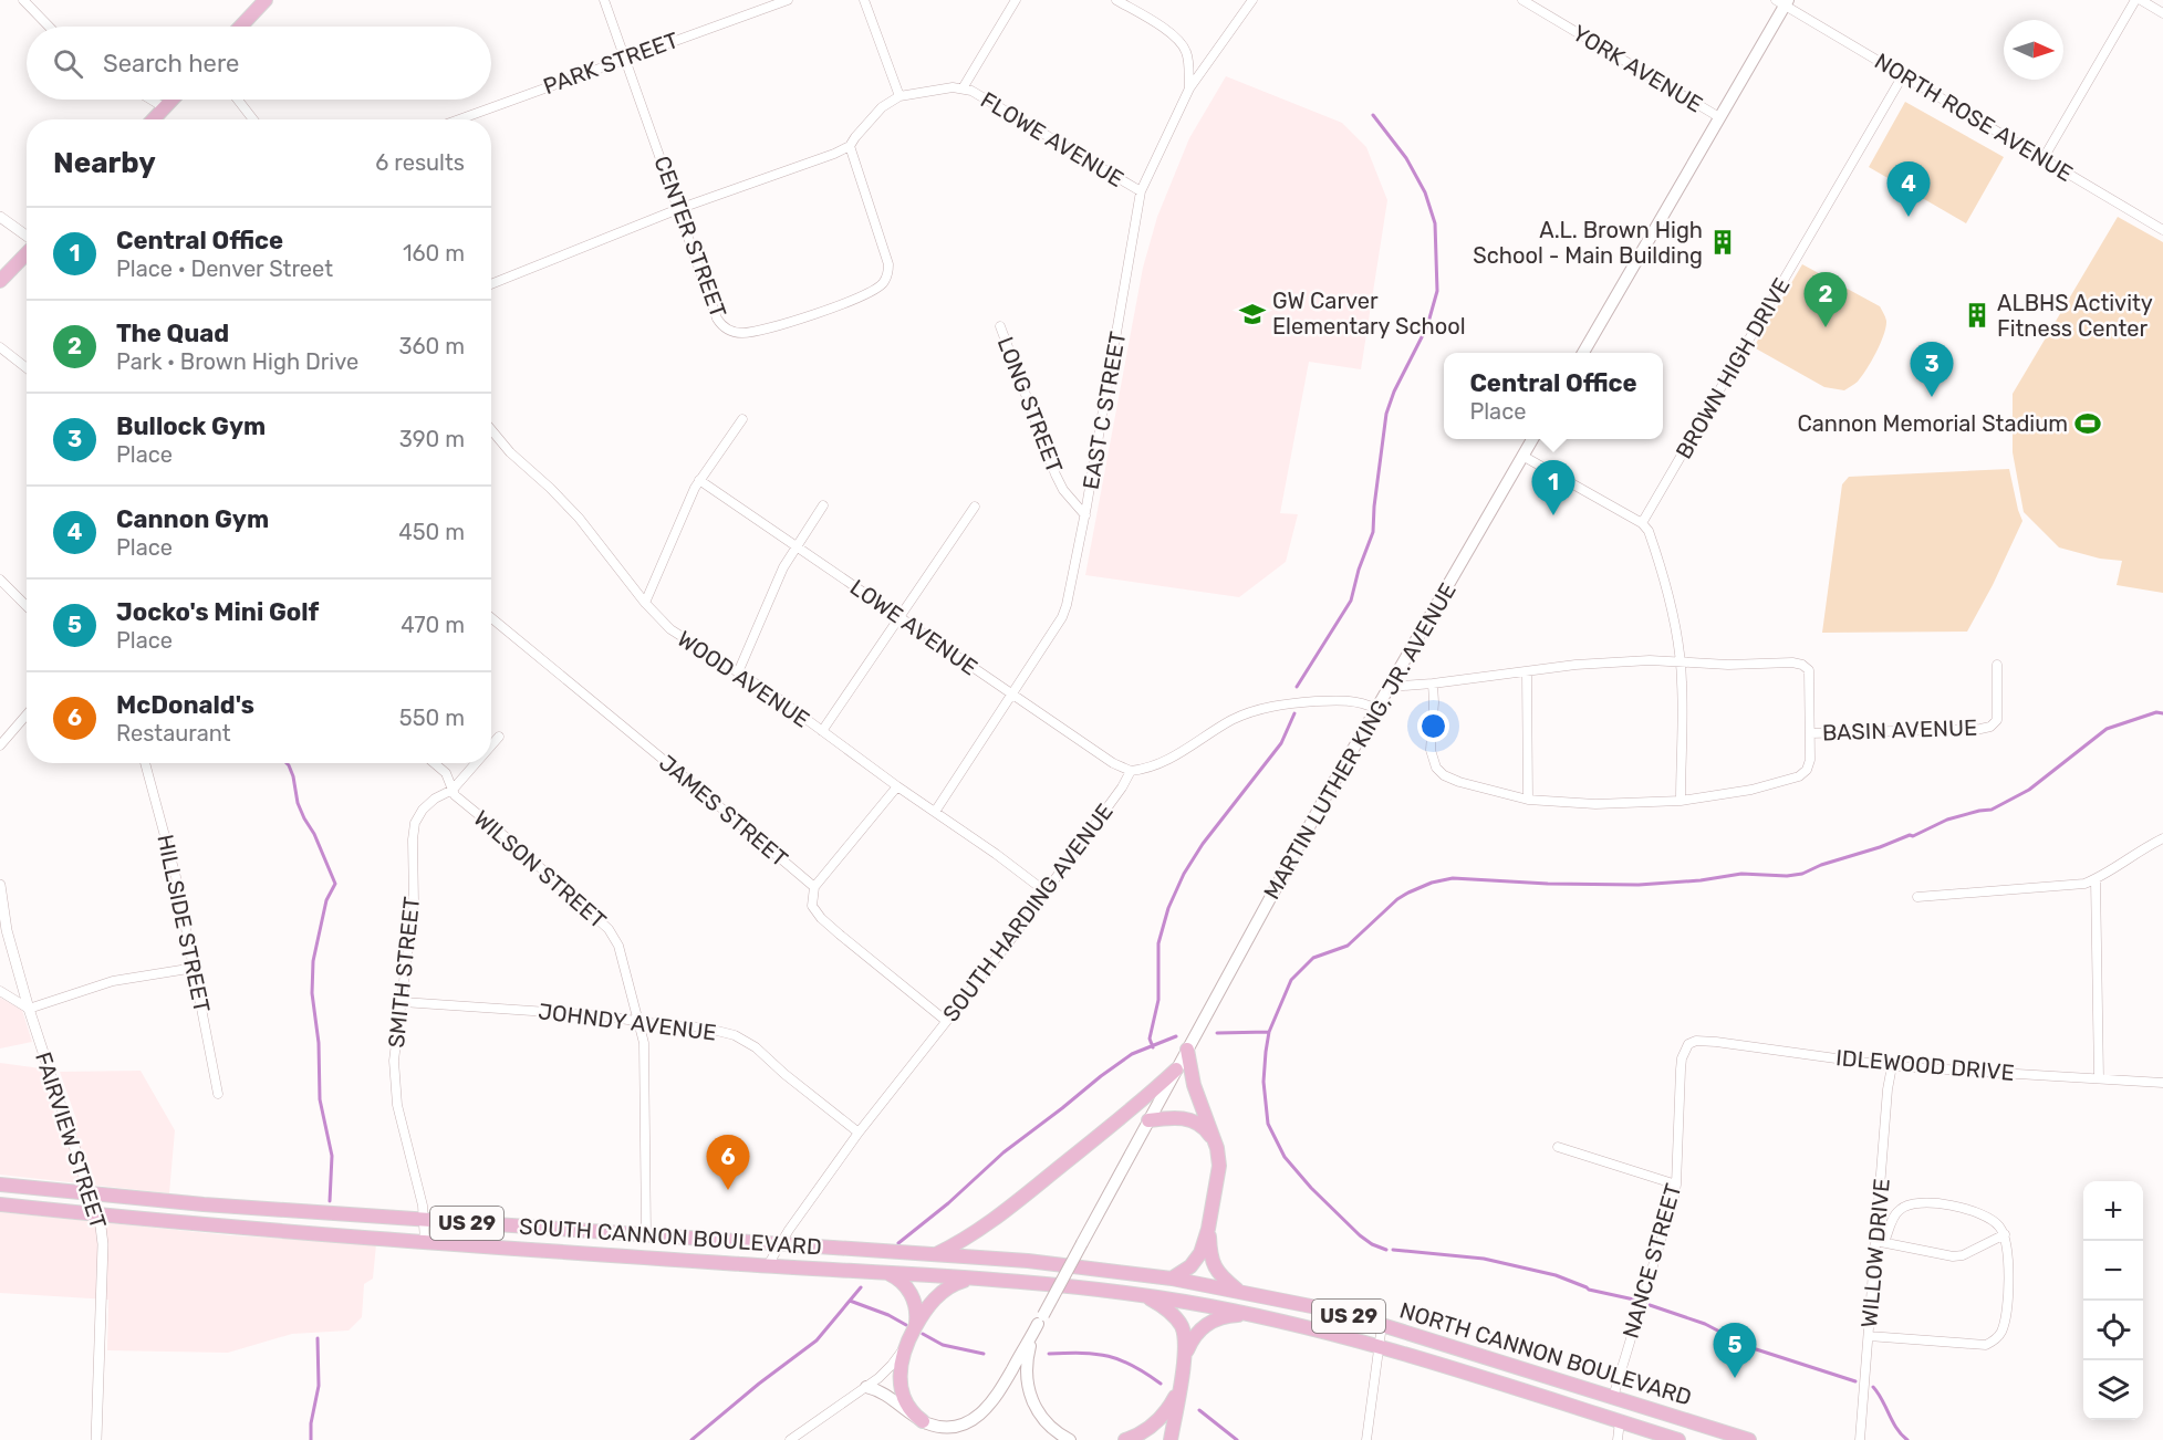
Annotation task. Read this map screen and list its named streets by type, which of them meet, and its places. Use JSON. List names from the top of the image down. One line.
{"streets":{"main road":["MARTIN LUTHER KING, JR. AVENUE","US 29","SOUTH CANNON BOULEVARD","NORTH CANNON BOULEVARD"],"street":["PARK STREET","YORK AVENUE","NORTH ROSE AVENUE","FLOWE AVENUE","CENTER STREET","BROWN HIGH DRIVE","LONG STREET","EAST C STREET","LOWE AVENUE","WOOD AVENUE","BASIN AVENUE","JAMES STREET","WILSON STREET","SOUTH HARDING AVENUE","HILLSIDE STREET","SMITH STREET","JOHNDY AVENUE","IDLEWOOD DRIVE","FAIRVIEW STREET","WILLOW DRIVE","NANCE STREET"]},"crossings":[["PARK STREET","CENTER STREET"],["NORTH ROSE AVENUE","BROWN HIGH DRIVE"],["FLOWE AVENUE","EAST C STREET"],["LONG STREET","EAST C STREET"],["EAST C STREET","LOWE AVENUE"],["EAST C STREET","WOOD AVENUE"],["LOWE AVENUE","SOUTH HARDING AVENUE"],["WOOD AVENUE","SOUTH HARDING AVENUE"],["WILSON STREET","SMITH STREET"],["WILSON STREET","JOHNDY AVENUE"],["WILSON STREET","SOUTH CANNON BOULEVARD"],["SOUTH HARDING AVENUE","JOHNDY AVENUE"],["SOUTH HARDING AVENUE","SOUTH CANNON BOULEVARD"],["SMITH STREET","JOHNDY AVENUE"],["SMITH STREET","SOUTH CANNON BOULEVARD"],["IDLEWOOD DRIVE","WILLOW DRIVE"],["IDLEWOOD DRIVE","NANCE STREET"],["FAIRVIEW STREET","SOUTH CANNON BOULEVARD"],["SOUTH CANNON BOULEVARD","NORTH CANNON BOULEVARD"],["NANCE STREET","NORTH CANNON BOULEVARD"]],"places":{"building":["A.L. Brown High School - Main Building","ALBHS Activity Fitness Center"],"school or university":["GW Carver Elementary School"],"sports":["Cannon Memorial Stadium"]},"north":"right","page":{"search":"Search here","heading":["Nearby","6 results"],"pins":["4","2","3","1","6","5"],"list":[{"mark":"1","name":"Central Office","note":"Place · Denver Street","value":"160 m"},{"mark":"2","name":"The Quad","note":"Park · Brown High Drive","value":"360 m"},{"mark":"3","name":"Bullock Gym","note":"Place","value":"390 m"},{"mark":"4","name":"Cannon Gym","note":"Place","value":"450 m"},{"mark":"5","name":"Jocko's Mini Golf","note":"Place","value":"470 m"},{"mark":"6","name":"McDonald's","note":"Restaurant","value":"550 m"}],"popup":["Central Office","Place"],"map_buttons":["+","−"]}}
